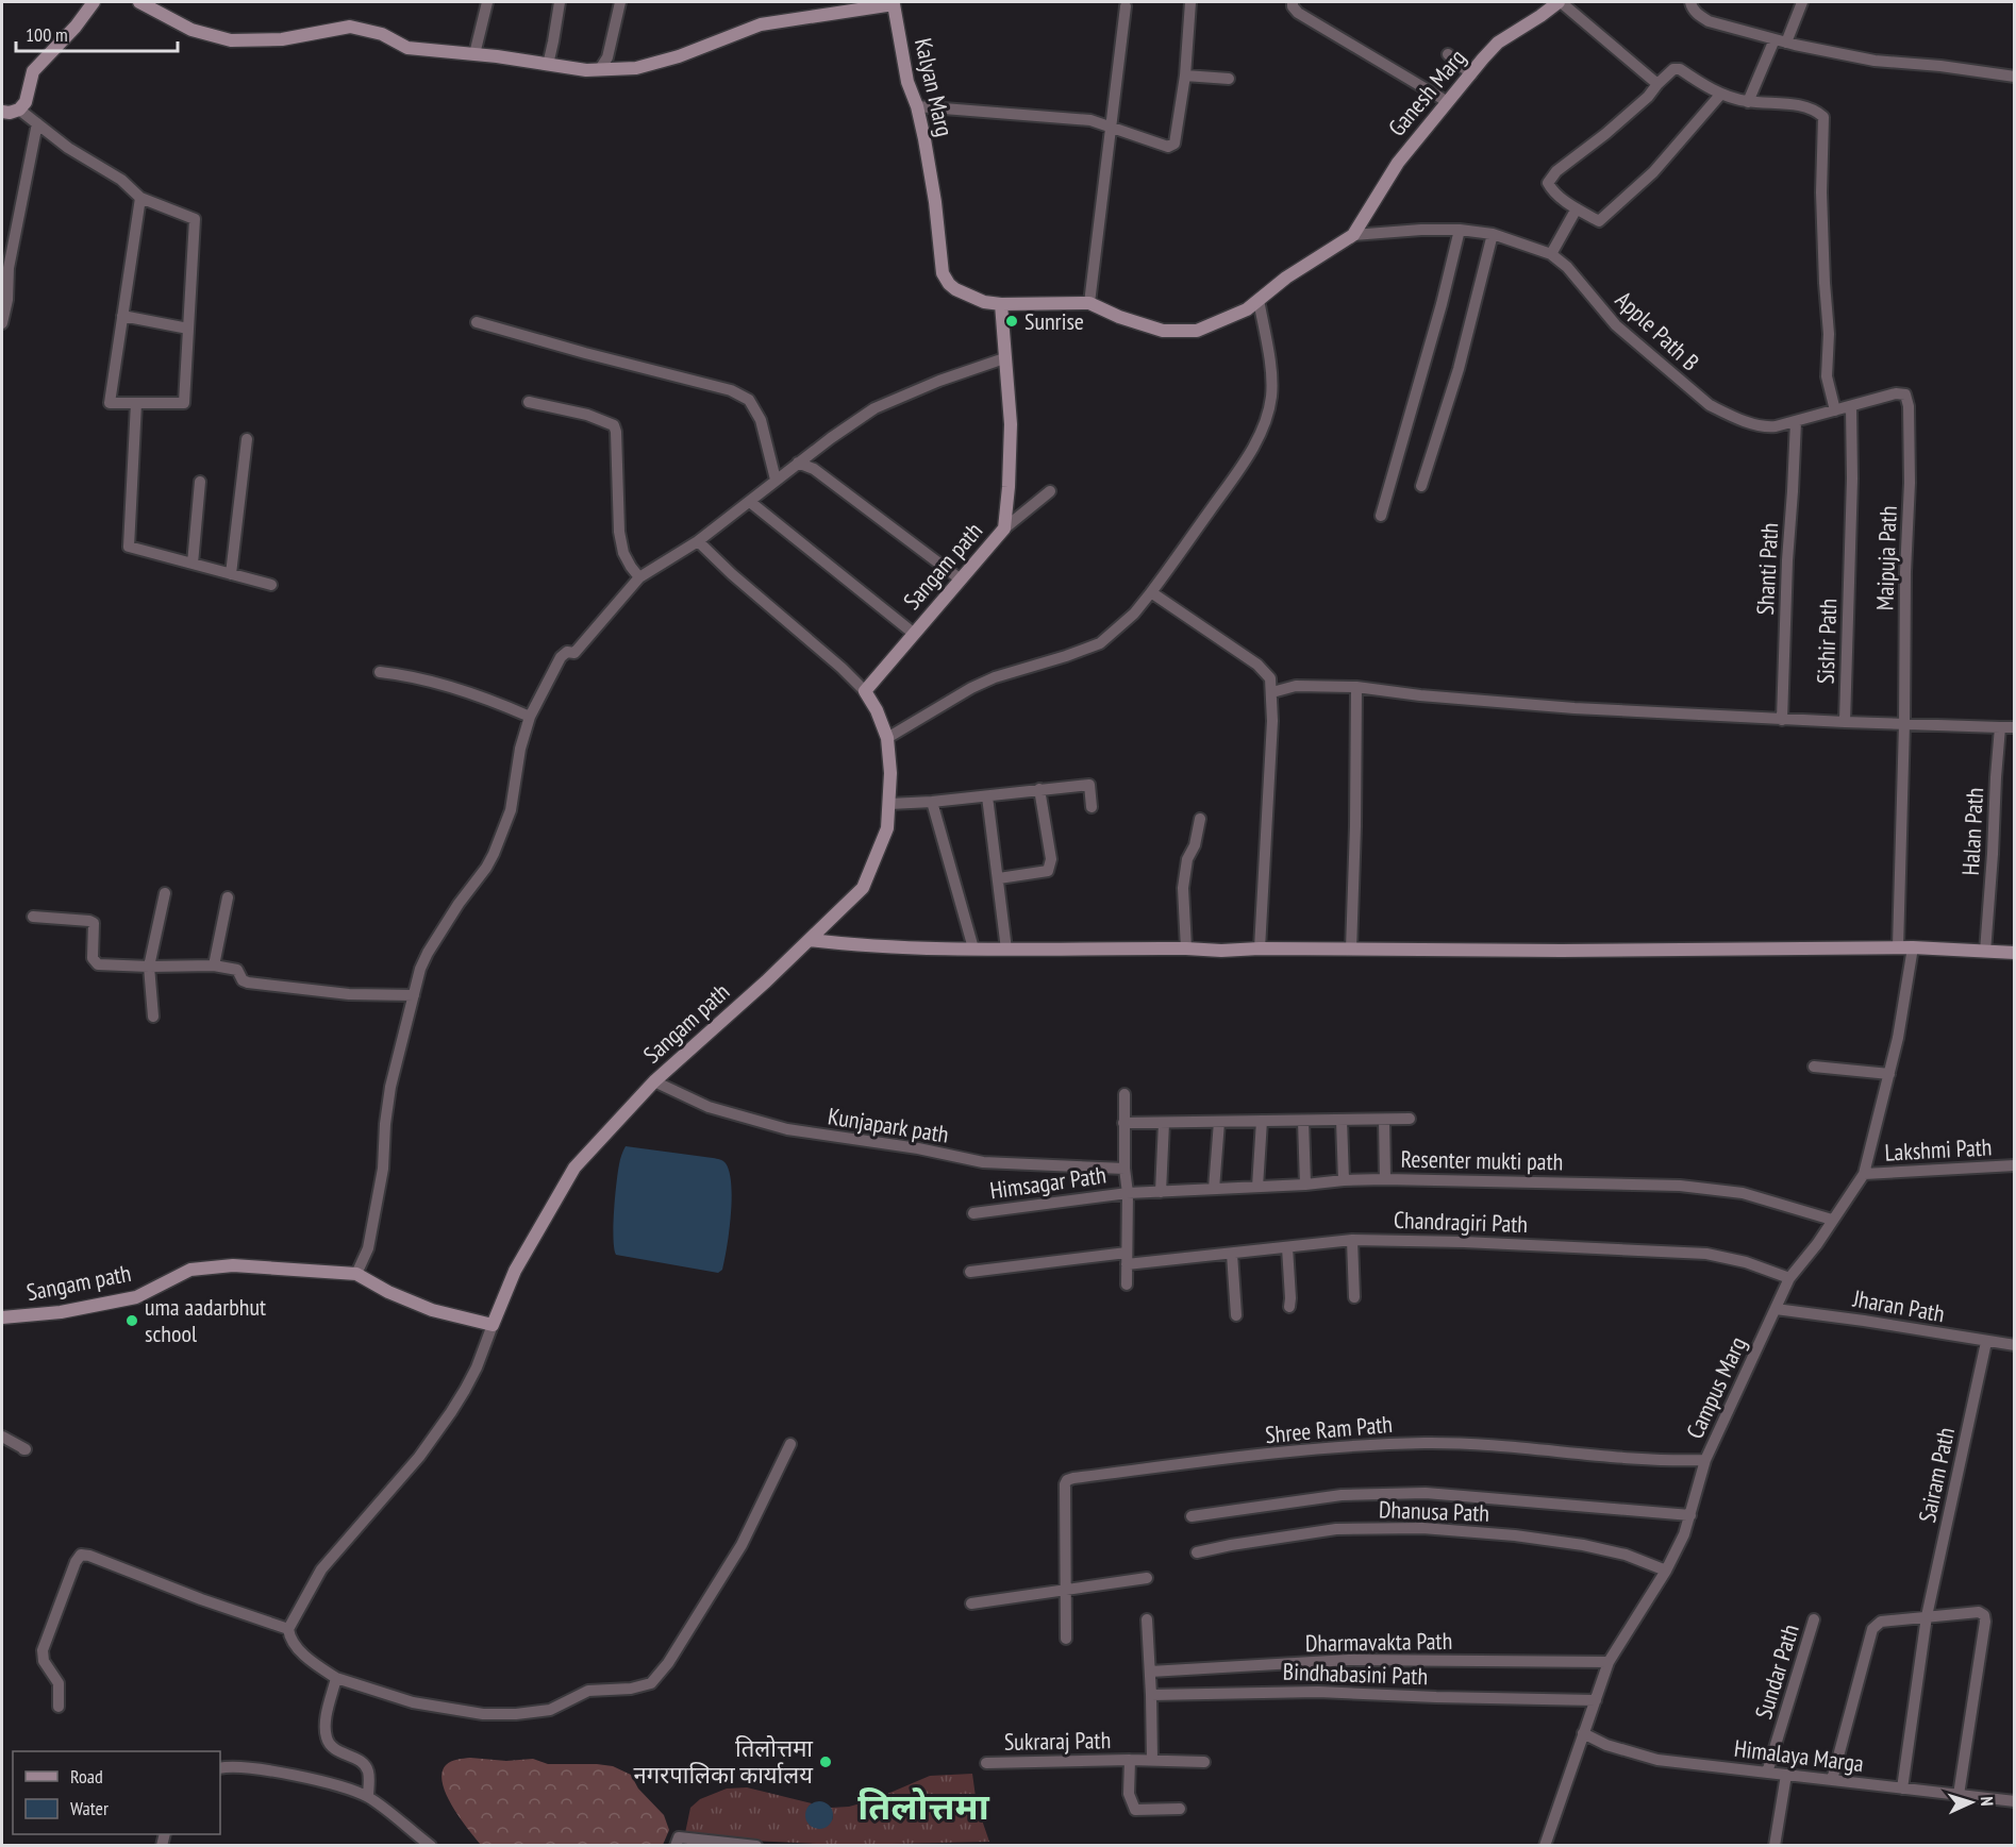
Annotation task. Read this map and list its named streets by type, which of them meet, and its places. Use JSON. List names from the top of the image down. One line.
{"streets":{"street":["Kalyan Marg","Ganesh Marg","Apple Path B","Maipuja Path","Sangam path","Shanti Path","Sishir Path","Halan Path","Kunjapark path","Lakshmi Path","Resenter mukti path","Himsagar Path","Chandragiri Path","Jharan Path","Campus Marg","Shree Ram Path","Sairam Path","Dhanusa Path","Dharmavakta Path","Sundar Path","Bindhabasini Path","Sukraraj Path","Himalaya Marga"]},"crossings":[["Kalyan Marg","Ganesh Marg"],["Kalyan Marg","Apple Path B"],["Kalyan Marg","Sangam path"],["Ganesh Marg","Apple Path B"],["Apple Path B","Maipuja Path"],["Apple Path B","Shanti Path"],["Apple Path B","Sishir Path"],["Sangam path","Kunjapark path"],["Lakshmi Path","Campus Marg"],["Resenter mukti path","Himsagar Path"],["Resenter mukti path","Campus Marg"],["Chandragiri Path","Campus Marg"],["Jharan Path","Campus Marg"],["Jharan Path","Sairam Path"],["Campus Marg","Shree Ram Path"],["Campus Marg","Dhanusa Path"],["Campus Marg","Dharmavakta Path"],["Campus Marg","Bindhabasini Path"],["Campus Marg","Himalaya Marga"],["Sairam Path","Himalaya Marga"],["Sundar Path","Himalaya Marga"]],"districts":["तिलोत्तमा"],"places":["Sunrise","uma aadarbhut school","तिलोत्तमा नगरपालिका कार्यालय"],"legend":["Road","Water"],"scale_bar":"100 m","north":"right"}
